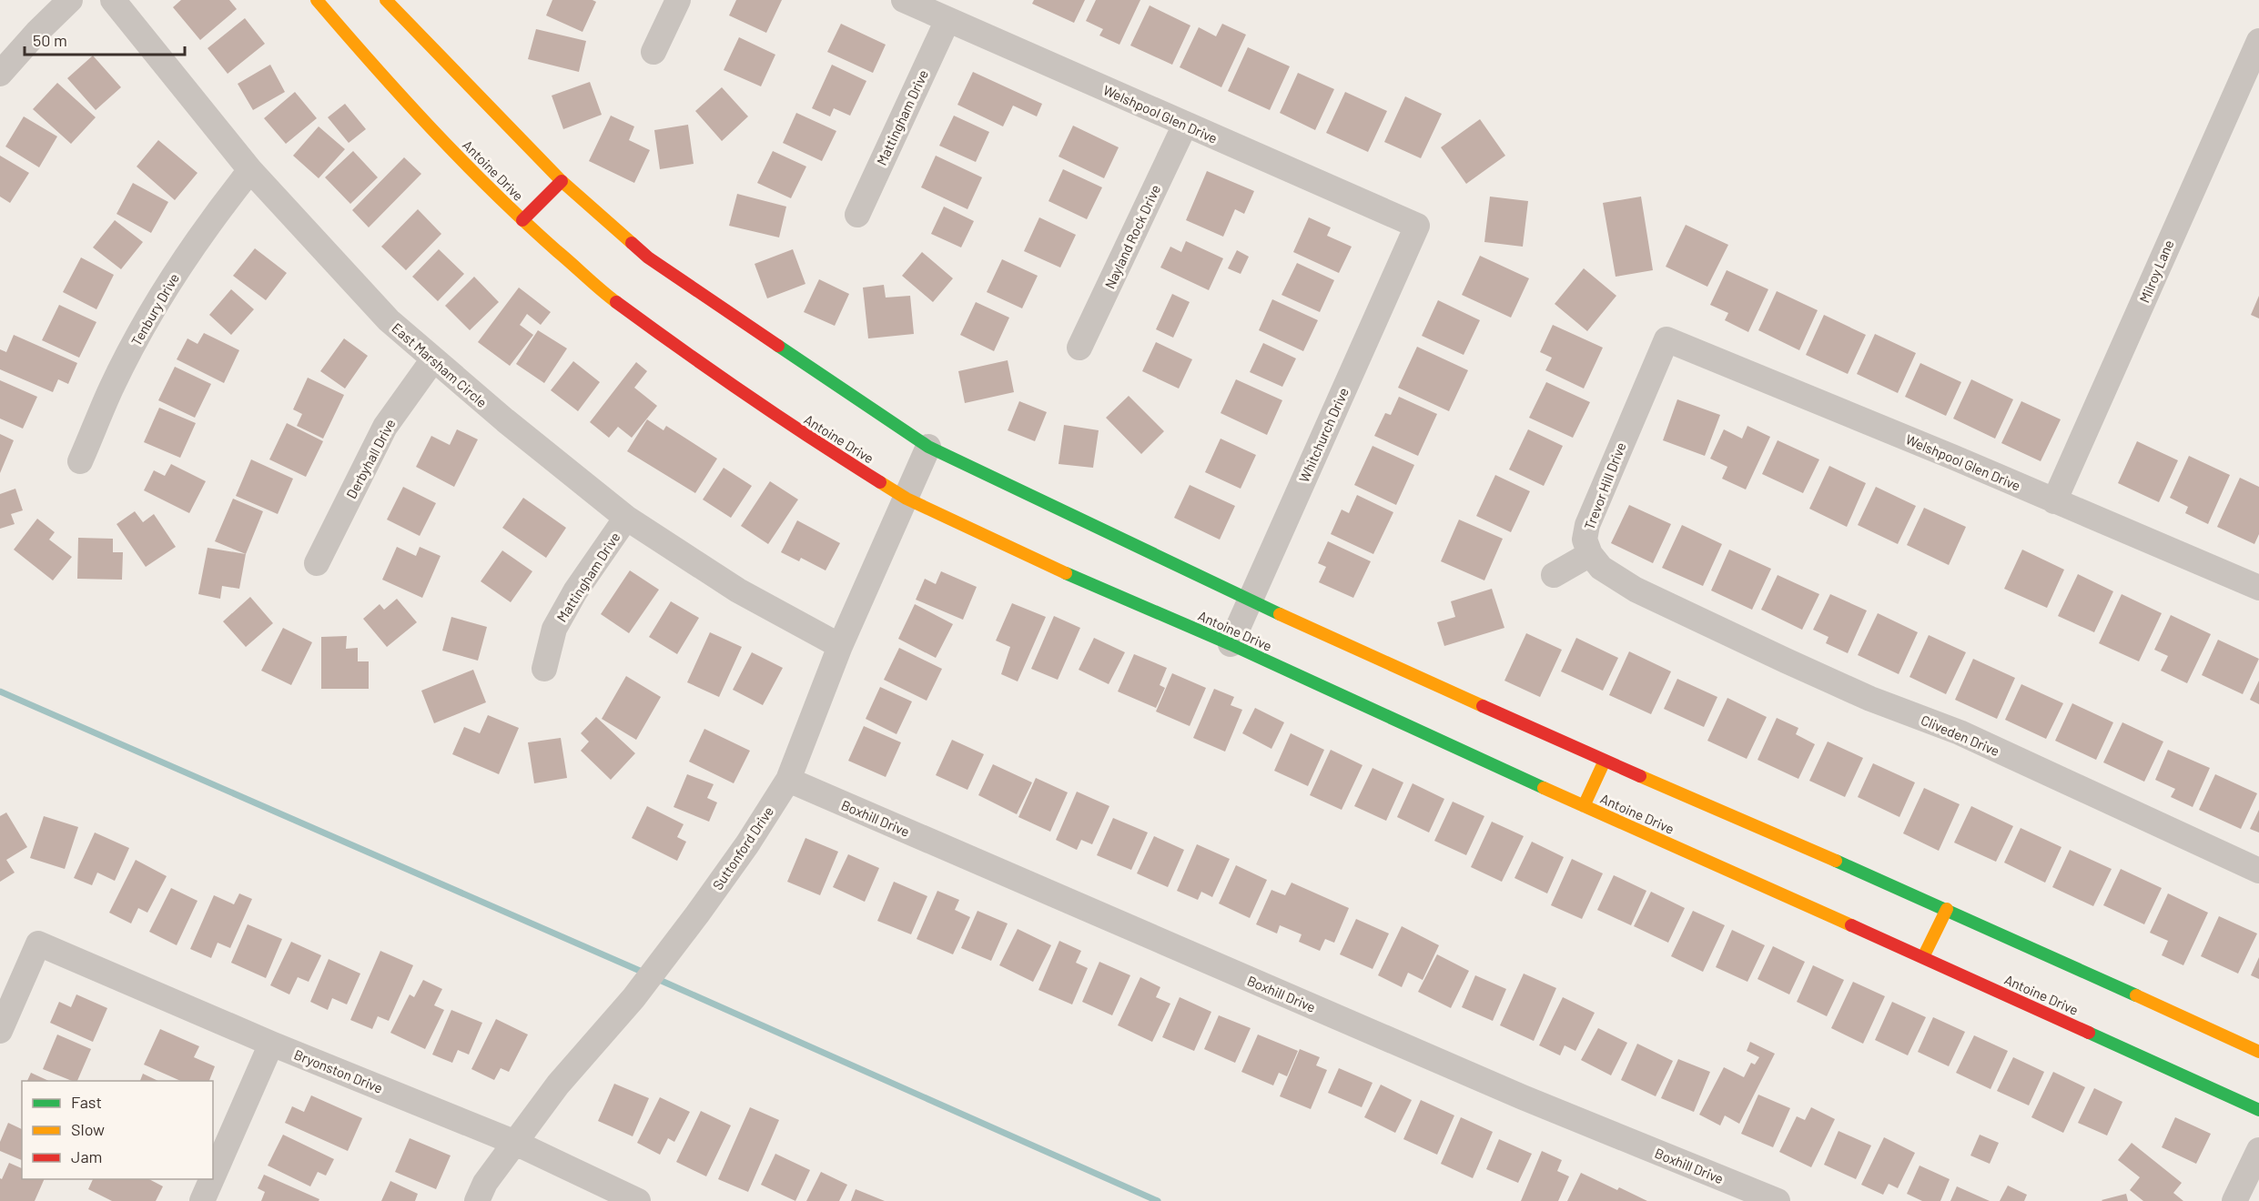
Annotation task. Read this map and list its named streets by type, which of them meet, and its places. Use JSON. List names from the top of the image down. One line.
{"streets":{"main road":["Antoine Drive"],"street":["Welshpool Glen Drive","Mattingham Drive","Nayland Rock Drive","Milroy Lane","Tenbury Drive","East Marsham Circle","Whitchurch Drive","Derbyhall Drive","Trevor Hill Drive","Cliveden Drive","Boxhill Drive","Suttonford Drive","Bryonston Drive"]},"crossings":[["Welshpool Glen Drive","Mattingham Drive"],["Welshpool Glen Drive","Nayland Rock Drive"],["Welshpool Glen Drive","Milroy Lane"],["Welshpool Glen Drive","Whitchurch Drive"],["Welshpool Glen Drive","Trevor Hill Drive"],["Mattingham Drive","East Marsham Circle"],["Antoine Drive","Whitchurch Drive"],["Antoine Drive","Suttonford Drive"],["Tenbury Drive","East Marsham Circle"],["East Marsham Circle","Derbyhall Drive"],["East Marsham Circle","Suttonford Drive"],["Trevor Hill Drive","Cliveden Drive"],["Boxhill Drive","Suttonford Drive"],["Suttonford Drive","Bryonston Drive"]],"legend":["Fast","Slow","Jam"],"scale_bar":"50 m"}
